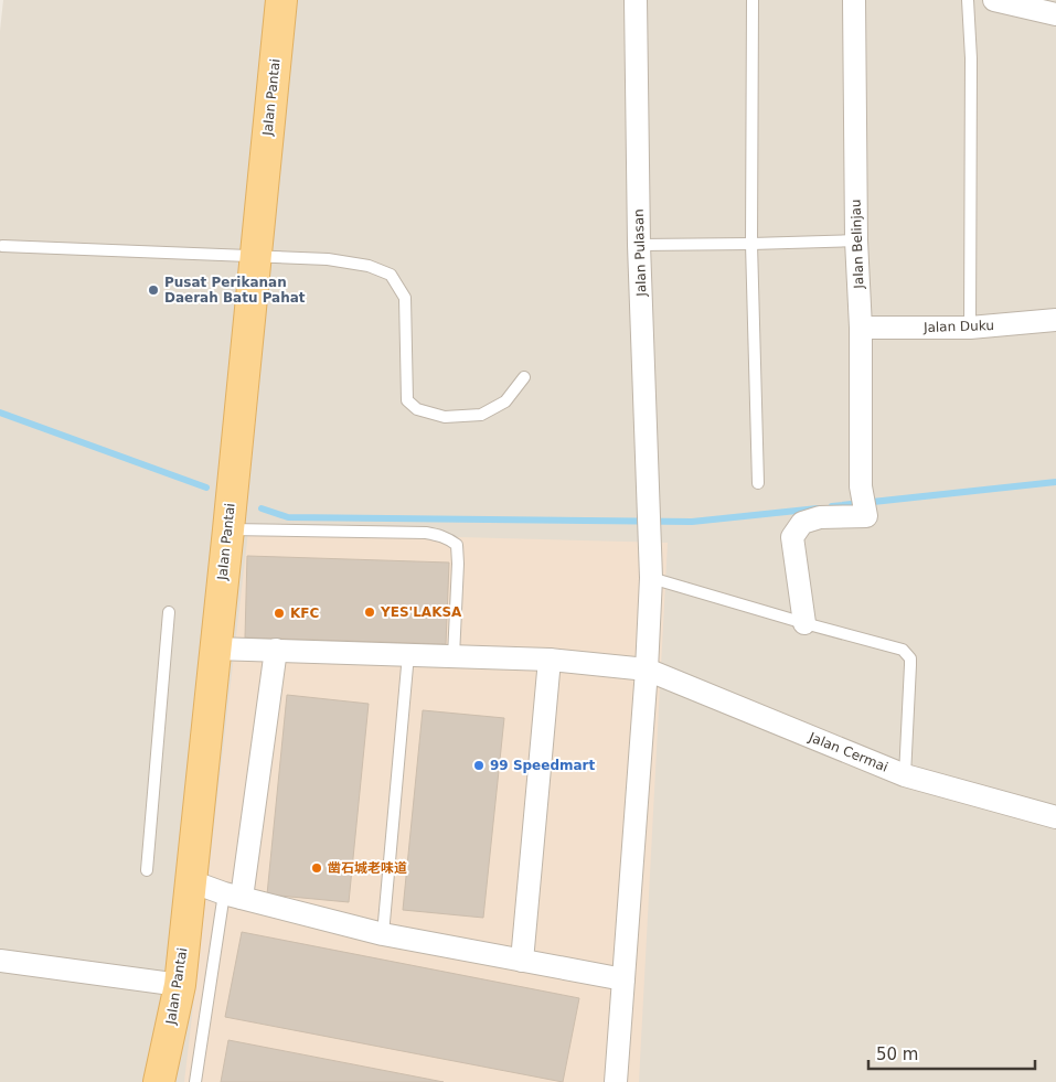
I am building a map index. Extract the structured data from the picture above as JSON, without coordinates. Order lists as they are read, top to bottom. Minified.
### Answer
{"streets":{"main road":["Jalan Pantai"],"street":["Jalan Belinjau","Jalan Pulasan","Jalan Duku","Jalan Cermai"]},"crossings":[["Jalan Pantai","Jalan Cermai"],["Jalan Belinjau","Jalan Duku"],["Jalan Pulasan","Jalan Cermai"]],"places":["Pusat Perikanan Daerah Batu Pahat","YES'LAKSA","KFC","99 Speedmart","凿石城老味道"],"scale_bar":"50 m"}
